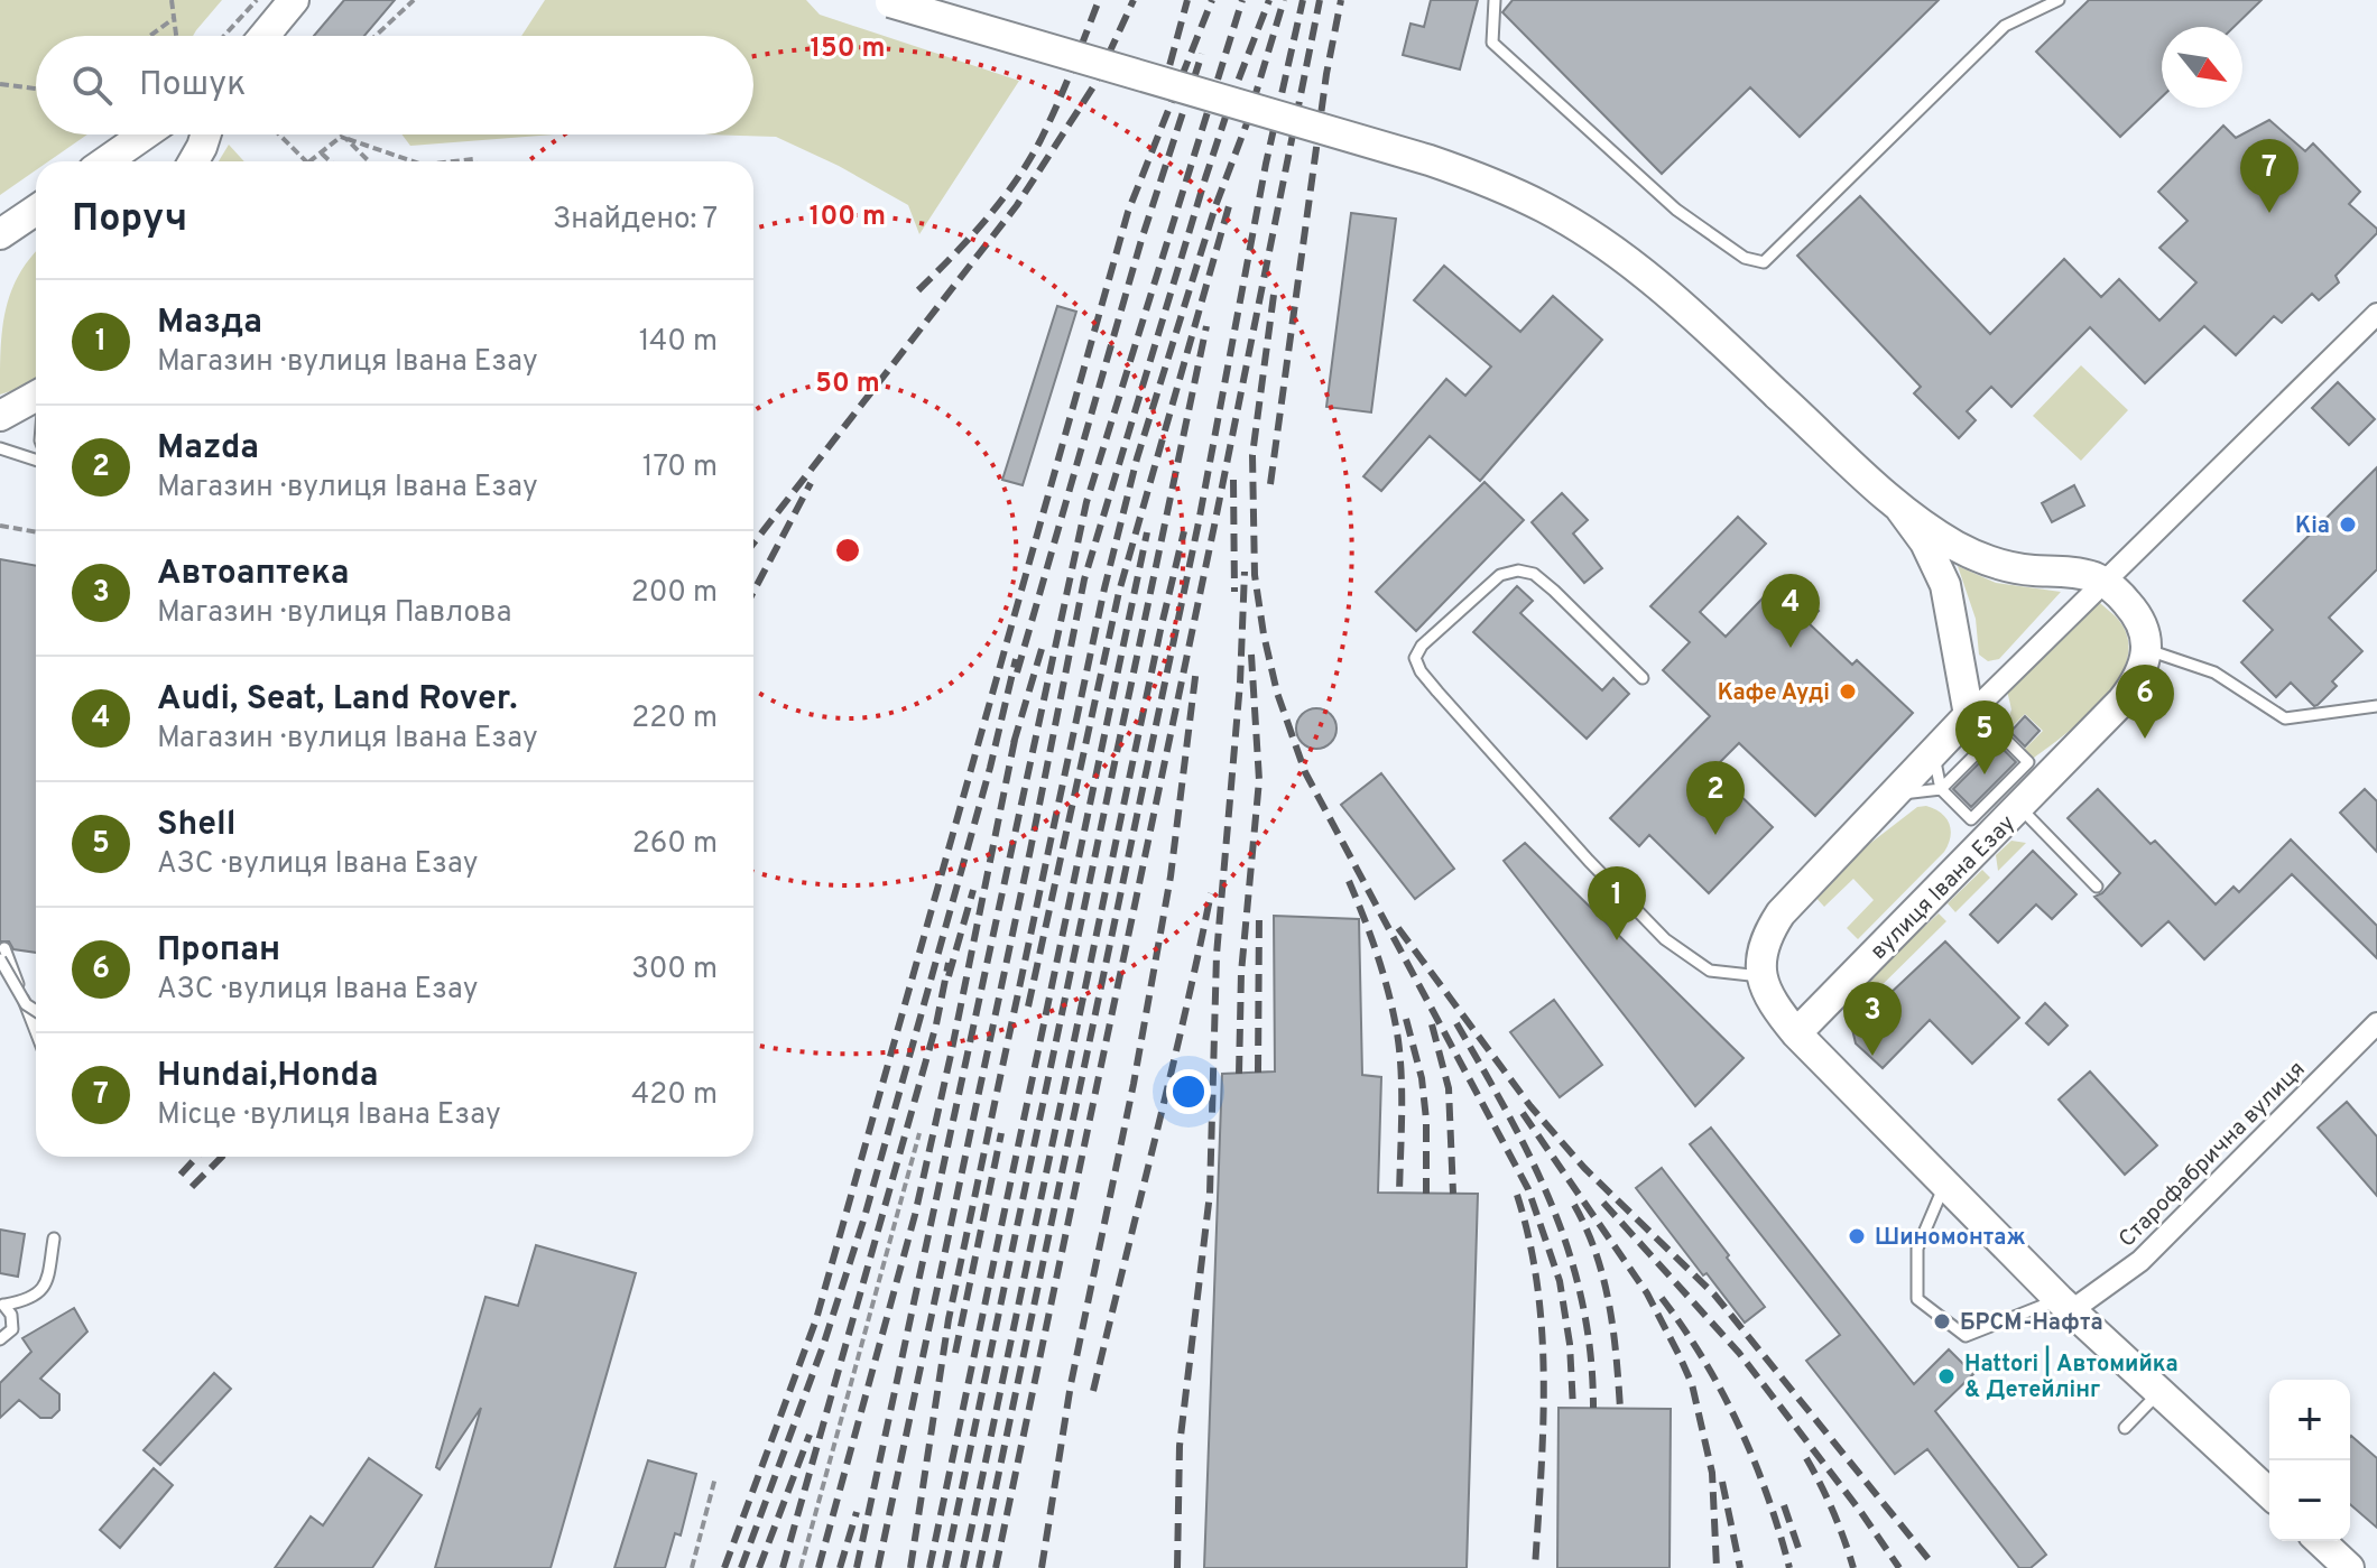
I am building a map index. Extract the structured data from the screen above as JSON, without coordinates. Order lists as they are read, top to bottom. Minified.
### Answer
{"streets":{"main road":["вулиця Івана Езау"],"street":["Старофабрична вулиця"]},"places":["Kia","Кафе Ауді","Шиномонтаж","БРСМ-Нафта","Hattori | Автомийка & Детейлінг"],"north":"bottom right","page":{"search":"Пошук","pins":["7","4","6","5","2","1","3"],"heading":["Поруч","Знайдено: 7"],"list":[{"mark":"1","name":"Мазда","note":"Магазин · вулиця Івана Езау","value":"140 m"},{"mark":"2","name":"Mazda","note":"Магазин · вулиця Івана Езау","value":"170 m"},{"mark":"3","name":"Автоаптека","note":"Магазин · вулиця Павлова","value":"200 m"},{"mark":"4","name":"Audi, Seat, Land Rover.","note":"Магазин · вулиця Івана Езау","value":"220 m"},{"mark":"5","name":"Shell","note":"АЗС · вулиця Івана Езау","value":"260 m"},{"mark":"6","name":"Пропан","note":"АЗС · вулиця Івана Езау","value":"300 m"},{"mark":"7","name":"Hundai,Honda","note":"Місце · вулиця Івана Езау","value":"420 m"}],"map_buttons":["+","−"]},"rings":["150 m","100 m","50 m"]}
